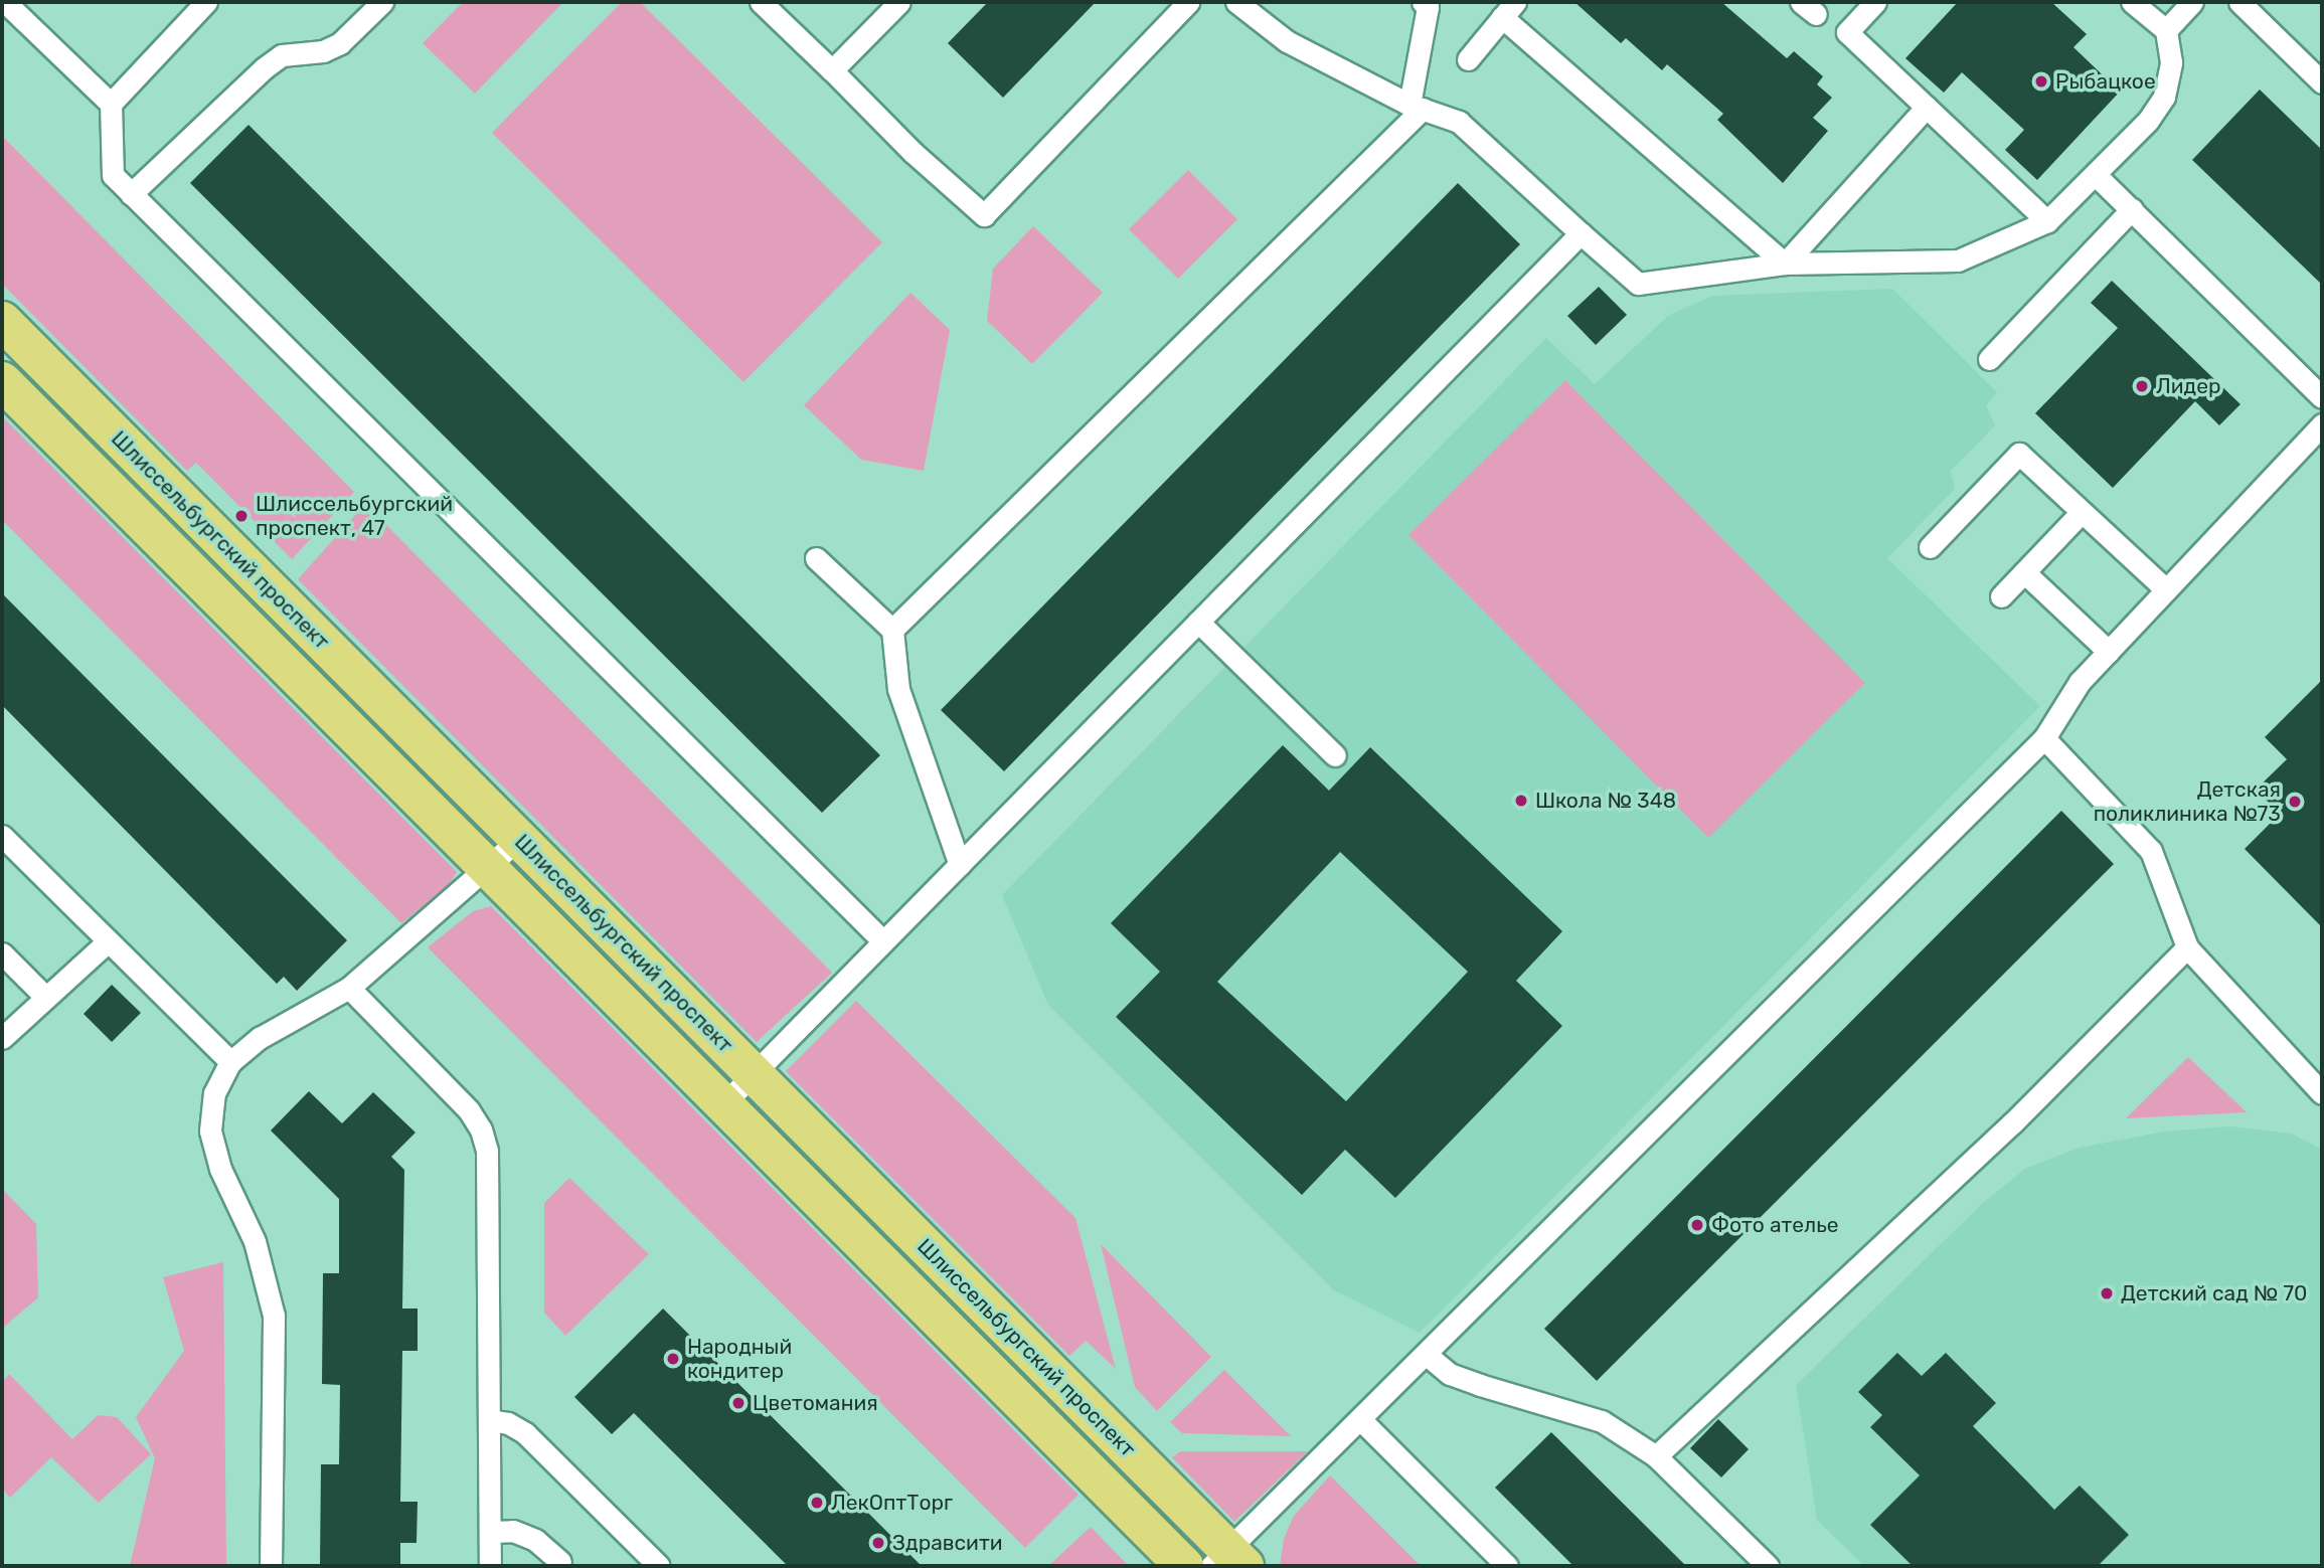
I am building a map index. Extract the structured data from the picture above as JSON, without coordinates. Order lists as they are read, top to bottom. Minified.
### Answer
{"streets":{"main road":["Шлиссельбургский проспект"]},"places":["Рыбацкое","Лидер","Шлиссельбургский проспект, 47","Школа № 348","Детская поликлиника №73","Фото ателье","Детский сад № 70","Народный кондитер","Цветомания","ЛекОптТорг","Здравсити"]}
